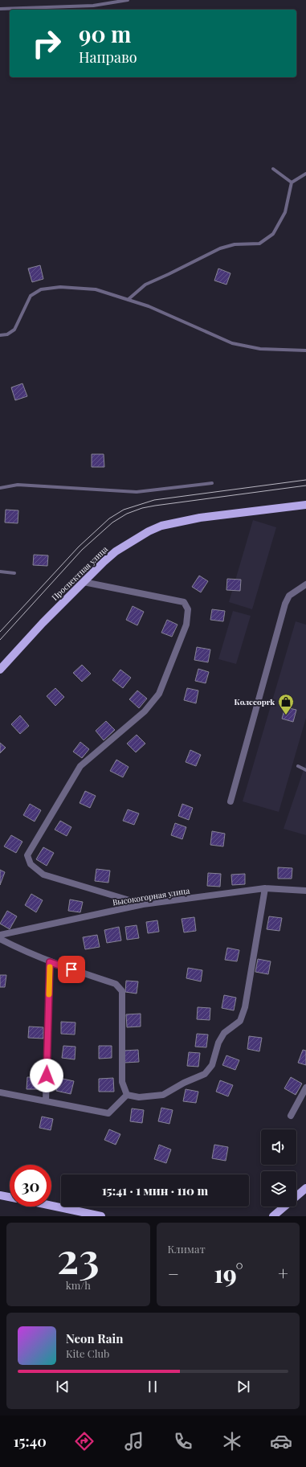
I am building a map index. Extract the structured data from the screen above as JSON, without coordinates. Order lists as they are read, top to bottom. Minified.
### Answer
{"streets":{"main road":["Проспектная улица"],"street":["Высокогорная улица"]},"places":{"shop":["Колесоprk"]},"page":{"turn":["90 m","Направо"],"limit":"30","trip":"15:41 · 1 мин · 110 m","tile":[["23","km/h"],"Климат"],"heat":["−","19°","+"],"song":["Neon Rain","Kite Club"],"tabs":"15:40"}}
